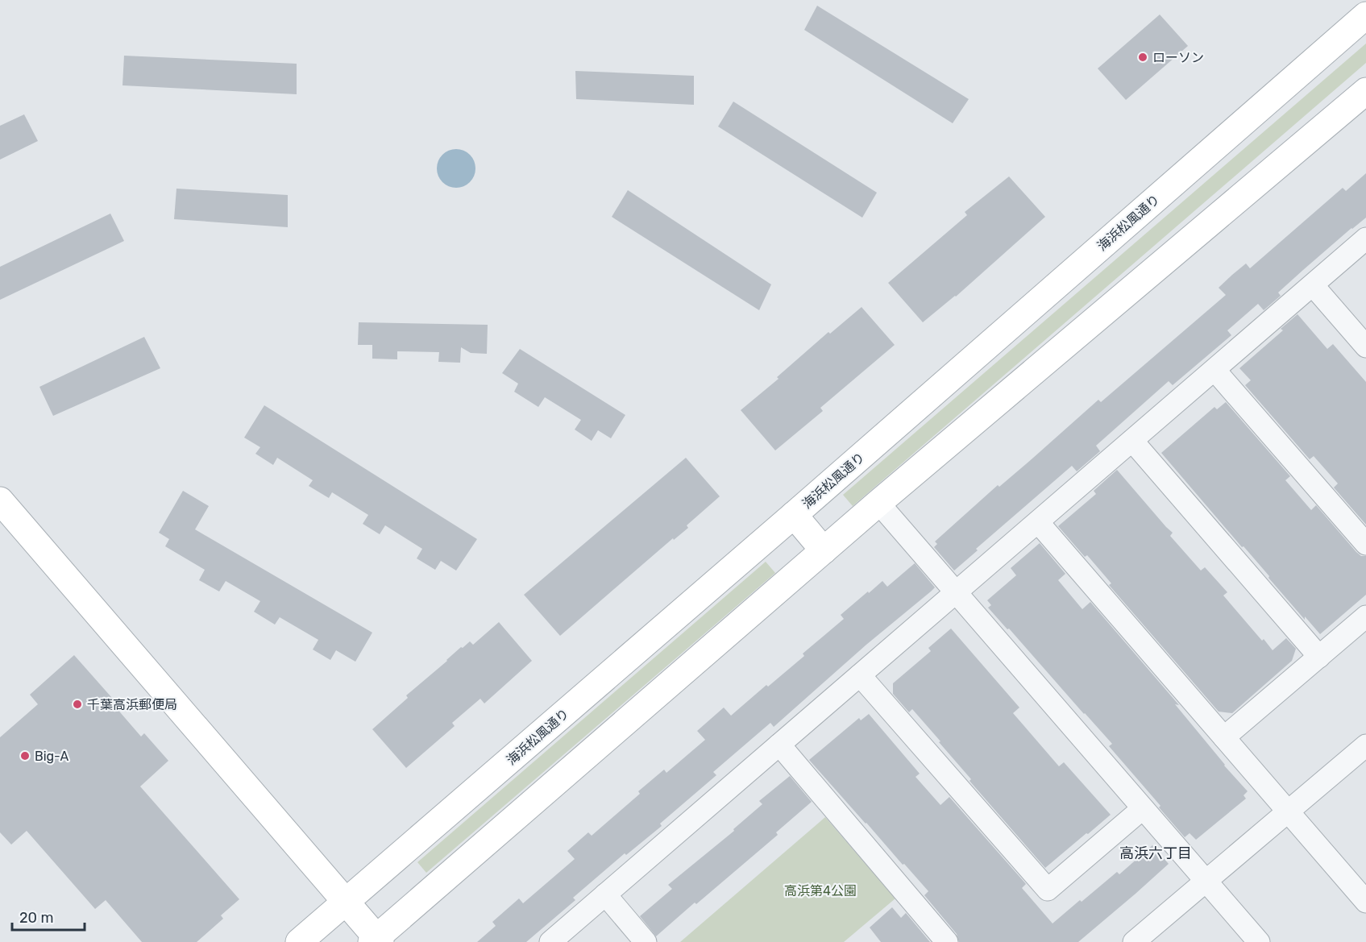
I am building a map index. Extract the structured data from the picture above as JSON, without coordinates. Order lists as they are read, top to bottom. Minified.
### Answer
{"streets":{"street":["海浜松風通り"]},"districts":["高浜六丁目"],"parks":["高浜第4公園"],"places":["ローソン","千葉高浜郵便局","Big-A"],"scale_bar":"20 m"}
